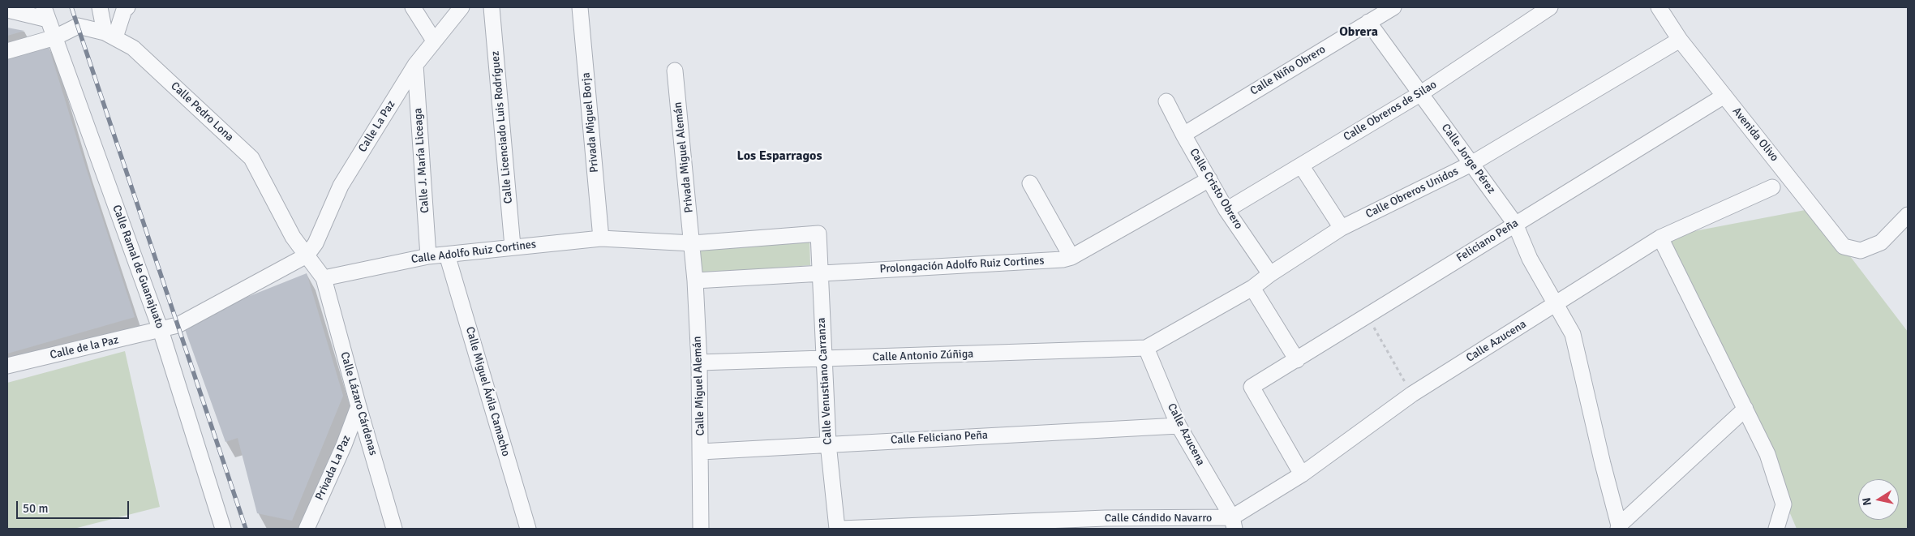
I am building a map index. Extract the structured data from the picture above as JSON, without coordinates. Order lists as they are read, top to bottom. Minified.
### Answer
{"streets":{"street":["Calle Niño Obrero","Calle Obreros de Silao","Calle Pedro Lona","Privada Miguel Borja","Calle La Paz","Calle Licenciado Luis Rodríguez","Avenida Olivo","Privada Miguel Alemán","Calle Jorge Pérez","Calle J. María Liceaga","Calle Cristo Obrero","Calle Obreros Unidos","Feliciano Peña","Calle Adolfo Ruiz Cortines","Prolongación Adolfo Ruiz Cortines","Calle Ramal de Guanajuato","Calle Azucena","Calle de la Paz","Calle Antonio Zúñiga","Calle Venustiano Carranza","Calle Miguel Alemán","Calle Miguel Ávila Camacho","Calle Lázaro Cárdenas","Calle Feliciano Peña","Privada La Paz","Calle Cándido Navarro"]},"crossings":[["Calle Niño Obrero","Calle Jorge Pérez"],["Calle Niño Obrero","Calle Cristo Obrero"],["Calle Obreros de Silao","Calle Jorge Pérez"],["Calle Obreros de Silao","Calle Cristo Obrero"],["Calle Pedro Lona","Calle La Paz"],["Calle Pedro Lona","Calle Ramal de Guanajuato"],["Privada Miguel Borja","Calle Adolfo Ruiz Cortines"],["Calle La Paz","Calle J. María Liceaga"],["Calle Licenciado Luis Rodríguez","Calle Adolfo Ruiz Cortines"],["Avenida Olivo","Calle Obreros Unidos"],["Avenida Olivo","Feliciano Peña"],["Privada Miguel Alemán","Calle Adolfo Ruiz Cortines"],["Privada Miguel Alemán","Calle Miguel Alemán"],["Calle Jorge Pérez","Calle Obreros Unidos"],["Calle Jorge Pérez","Feliciano Peña"],["Calle Jorge Pérez","Calle Azucena"],["Calle J. María Liceaga","Calle Adolfo Ruiz Cortines"],["Calle Cristo Obrero","Calle Obreros Unidos"],["Calle Cristo Obrero","Prolongación Adolfo Ruiz Cortines"],["Calle Obreros Unidos","Calle Azucena"],["Calle Obreros Unidos","Calle Antonio Zúñiga"],["Feliciano Peña","Calle Azucena"],["Calle Adolfo Ruiz Cortines","Calle Venustiano Carranza"],["Calle Adolfo Ruiz Cortines","Calle Miguel Alemán"],["Calle Adolfo Ruiz Cortines","Calle Miguel Ávila Camacho"],["Calle Adolfo Ruiz Cortines","Calle Lázaro Cárdenas"],["Prolongación Adolfo Ruiz Cortines","Calle Venustiano Carranza"],["Prolongación Adolfo Ruiz Cortines","Calle Miguel Alemán"],["Calle Ramal de Guanajuato","Calle de la Paz"],["Calle Azucena","Calle Antonio Zúñiga"],["Calle Azucena","Calle Feliciano Peña"],["Calle Azucena","Calle Cándido Navarro"],["Calle Antonio Zúñiga","Calle Venustiano Carranza"],["Calle Antonio Zúñiga","Calle Miguel Alemán"],["Calle Venustiano Carranza","Calle Feliciano Peña"],["Calle Miguel Alemán","Calle Feliciano Peña"],["Calle Lázaro Cárdenas","Privada La Paz"]],"districts":["Obrera","Los Esparragos"],"scale_bar":"50 m","north":"left"}
